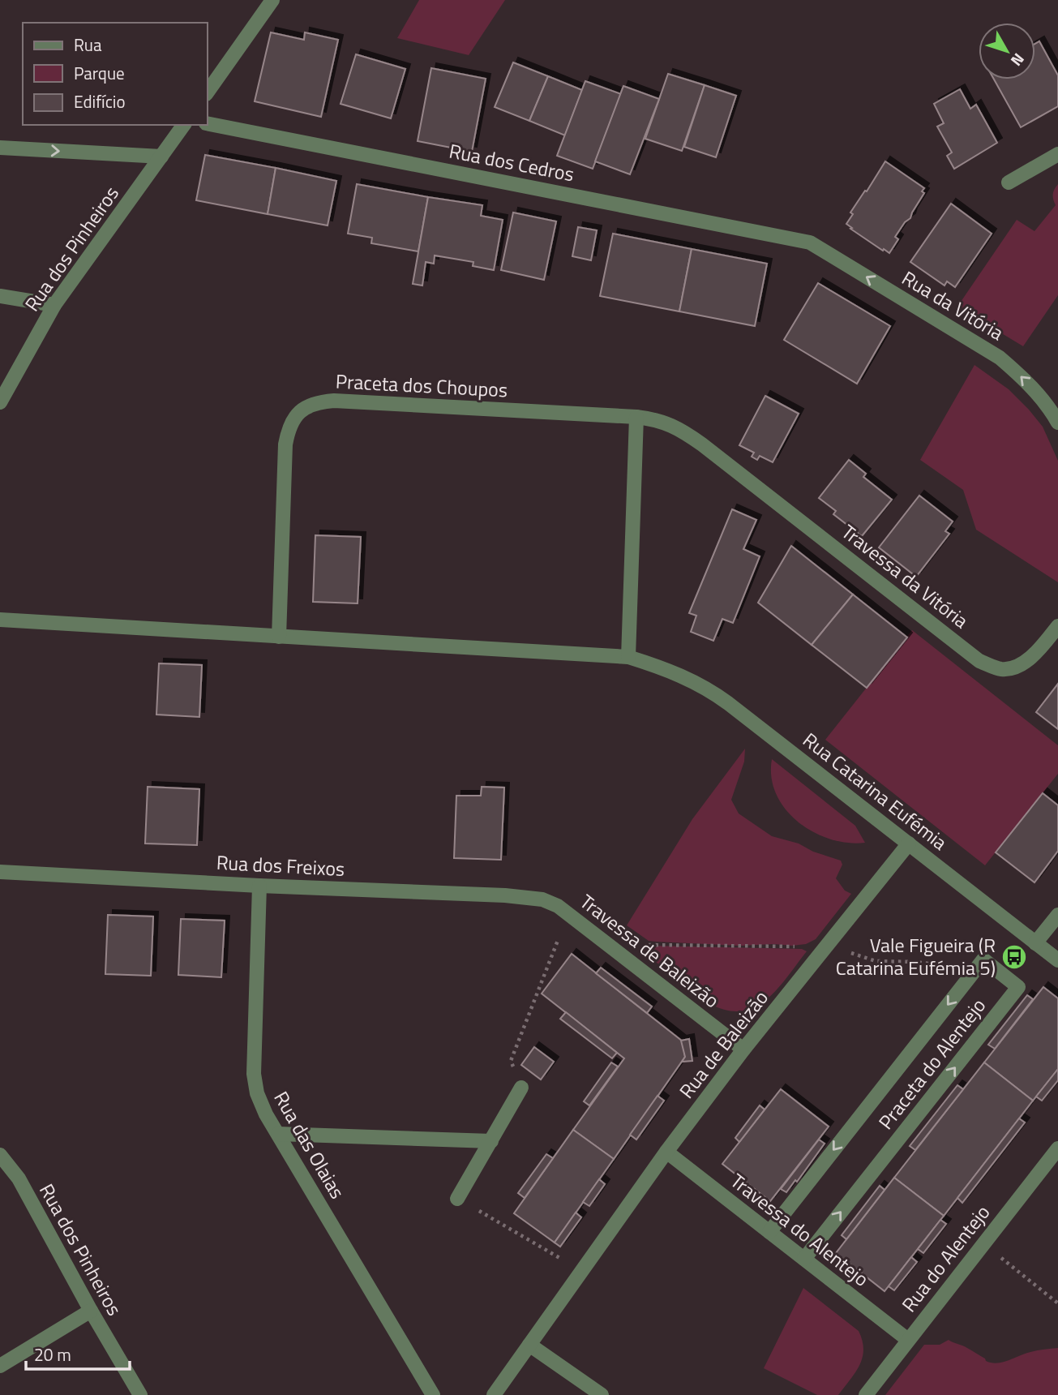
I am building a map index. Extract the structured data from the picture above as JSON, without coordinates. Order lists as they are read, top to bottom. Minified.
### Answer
{"streets":{"street":["Rua dos Cedros","Rua dos Pinheiros","Rua da Vitória","Praceta dos Choupos","Travessa da Vitória","Rua Catarina Eufémia","Rua dos Freixos","Travessa de Baleizão","Rua de Baleizão","Praceta do Alentejo","Rua das Olaias","Travessa do Alentejo","Rua do Alentejo"]},"crossings":[["Rua dos Cedros","Rua da Vitória"],["Praceta dos Choupos","Travessa da Vitória"],["Rua Catarina Eufémia","Rua de Baleizão"],["Rua dos Freixos","Travessa de Baleizão"],["Rua dos Freixos","Rua das Olaias"],["Travessa de Baleizão","Rua de Baleizão"],["Rua de Baleizão","Travessa do Alentejo"],["Praceta do Alentejo","Travessa do Alentejo"],["Travessa do Alentejo","Rua do Alentejo"]],"one_way":["Rua da Vitória"],"places":{"bus stop":["Vale Figueira (R Catarina Eufémia 5)"]},"legend":["Rua","Parque","Edifício"],"scale_bar":"20 m","north":"bottom right"}
